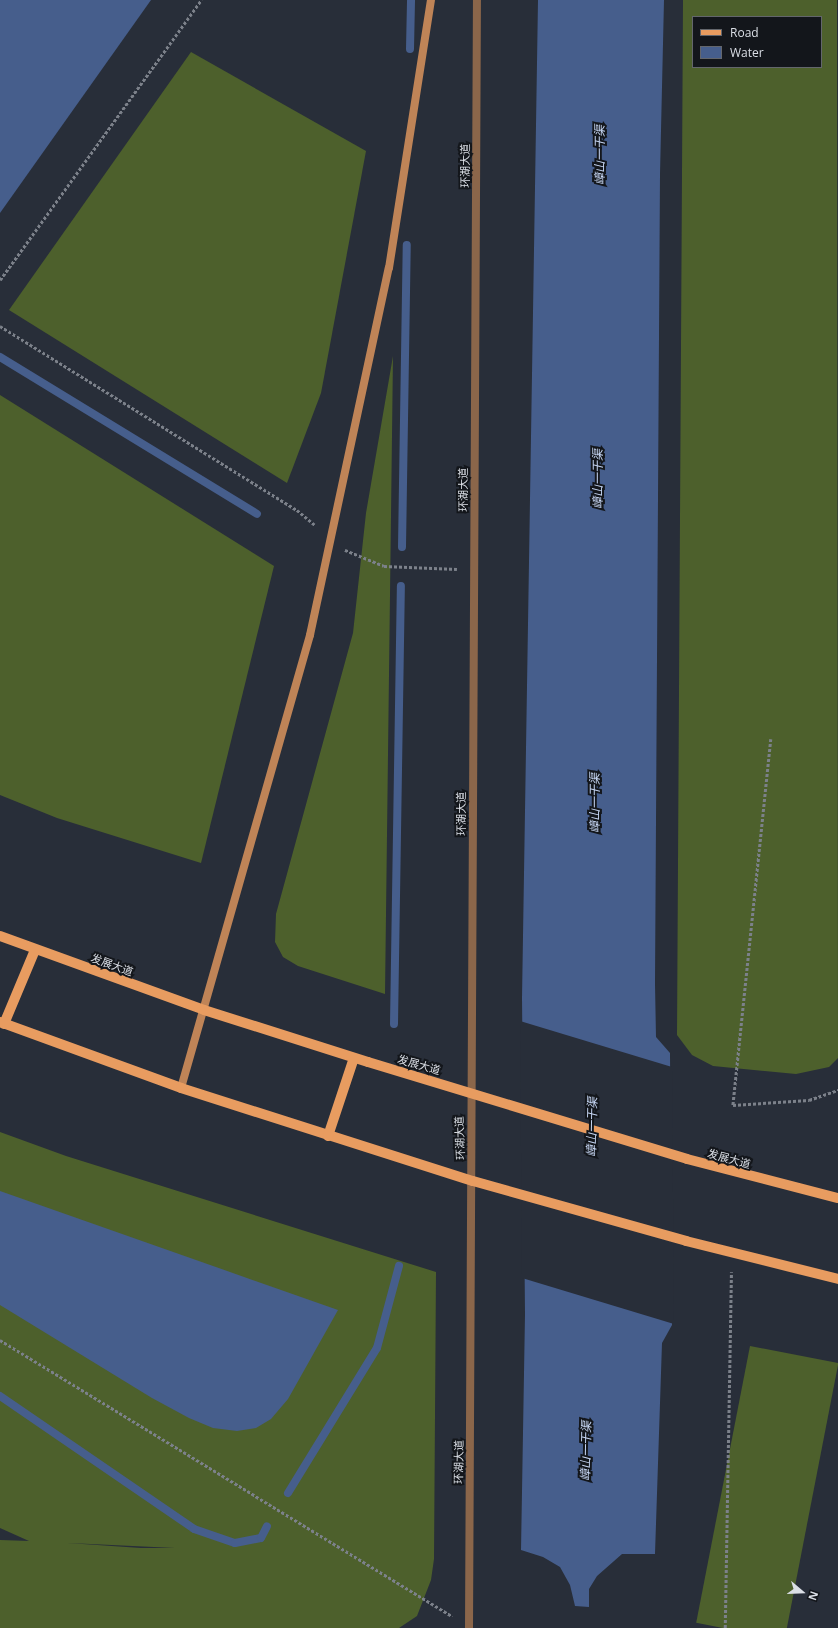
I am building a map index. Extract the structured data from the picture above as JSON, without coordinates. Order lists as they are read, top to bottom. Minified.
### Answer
{"streets":{"main road":["发展大道"],"street":["环湖大道"]},"crossings":[["环湖大道","发展大道"]],"water":["嶂山一干渠"],"legend":["Road","Water"],"north":"right"}
